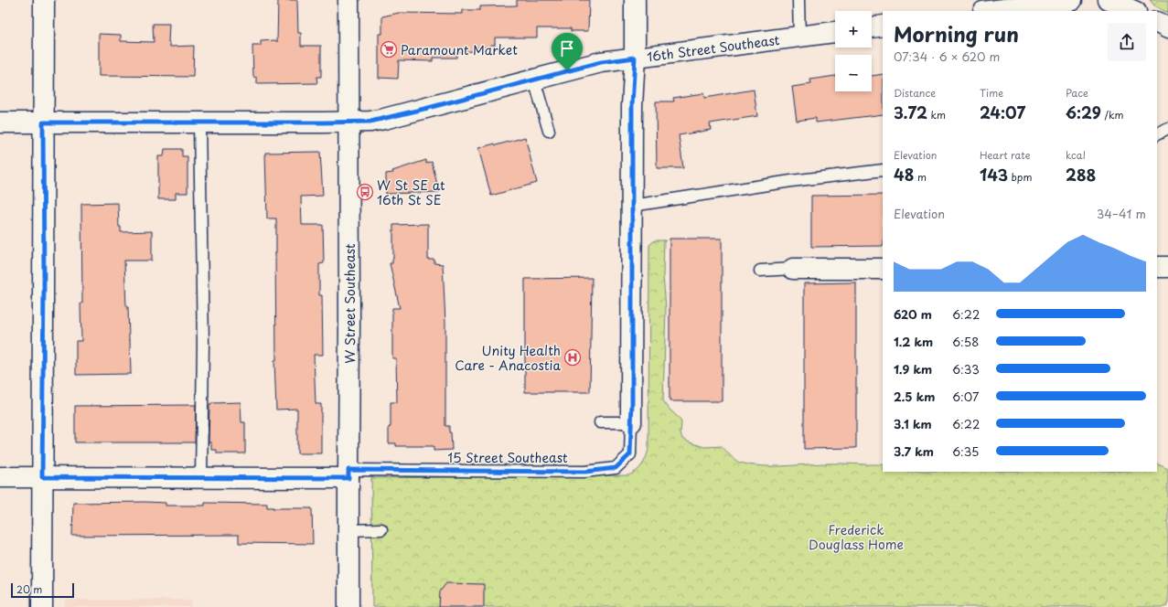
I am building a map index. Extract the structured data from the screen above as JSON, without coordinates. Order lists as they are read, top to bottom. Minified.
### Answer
{"streets":{"street":["16th Street Southeast","W Street Southeast"],"lane":["15 Street Southeast"]},"crossings":[["16th Street Southeast","W Street Southeast"],["W Street Southeast","15 Street Southeast"]],"parks":["Frederick Douglass Home"],"places":{"supermarket":["Paramount Market"],"bus stop":["W St SE at 16th St SE"],"hospital":["Unity Health Care - Anacostia"]},"scale_bar":"20 m","page":{"map_buttons":["+","−"],"heading":["Morning run","07:34 · 6 × 620 m"],"stats":[["Distance","3.72 km"],["Time","24:07"],["Pace","6:29 /km"],["Elevation","48 m"],["Heart rate","143 bpm"],["kcal","288"]],"chart":["Elevation","34–41 m"],"list":[{"name":"620 m","note":"6:22"},{"name":"1.2 km","note":"6:58"},{"name":"1.9 km","note":"6:33"},{"name":"2.5 km","note":"6:07"},{"name":"3.1 km","note":"6:22"},{"name":"3.7 km","note":"6:35"}],"scale":"20 m"}}
